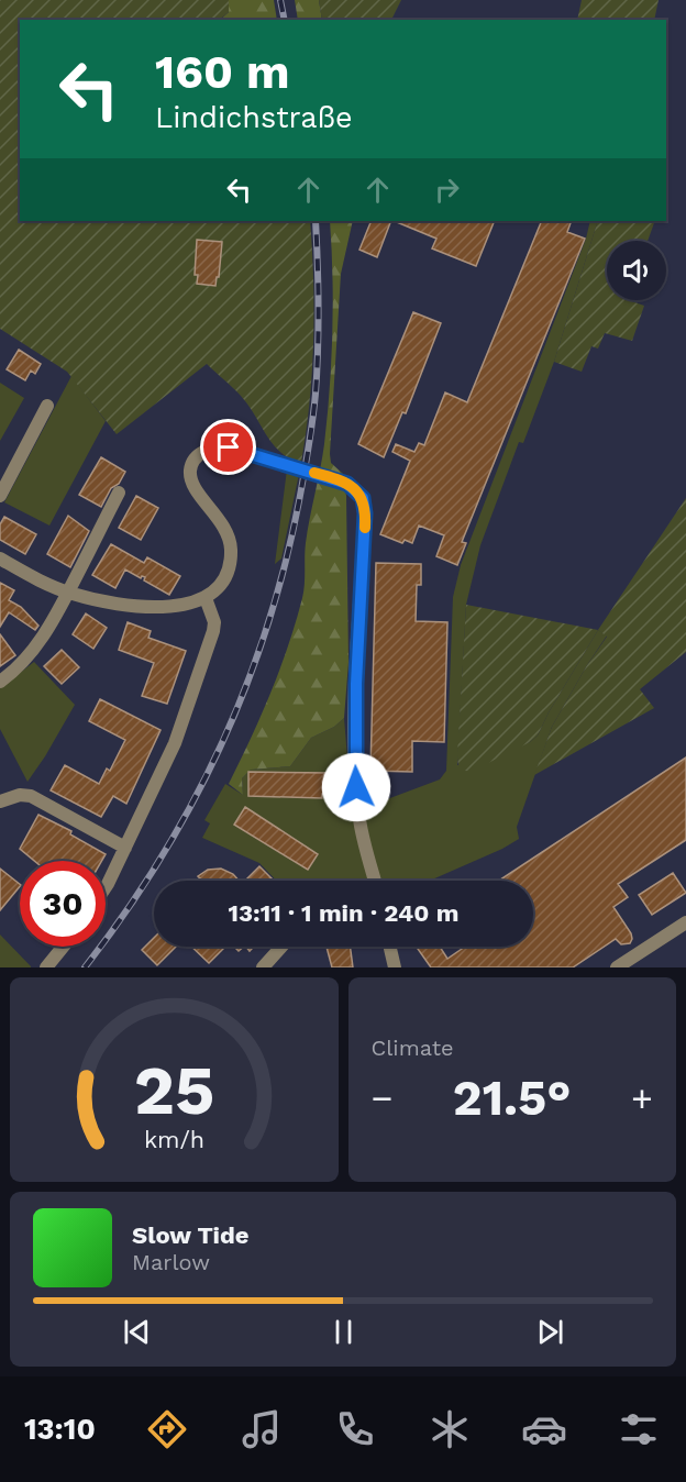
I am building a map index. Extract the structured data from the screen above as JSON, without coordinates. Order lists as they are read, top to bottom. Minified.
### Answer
{"page":{"turn":["160 m","Lindichstraße"],"limit":"30","trip":"13:11 · 1 min · 240 m","tile":"Climate","heat":["−","21.5°","+"],"song":["Slow Tide","Marlow"],"tabs":"13:10","gauge":["25","km/h"]}}
